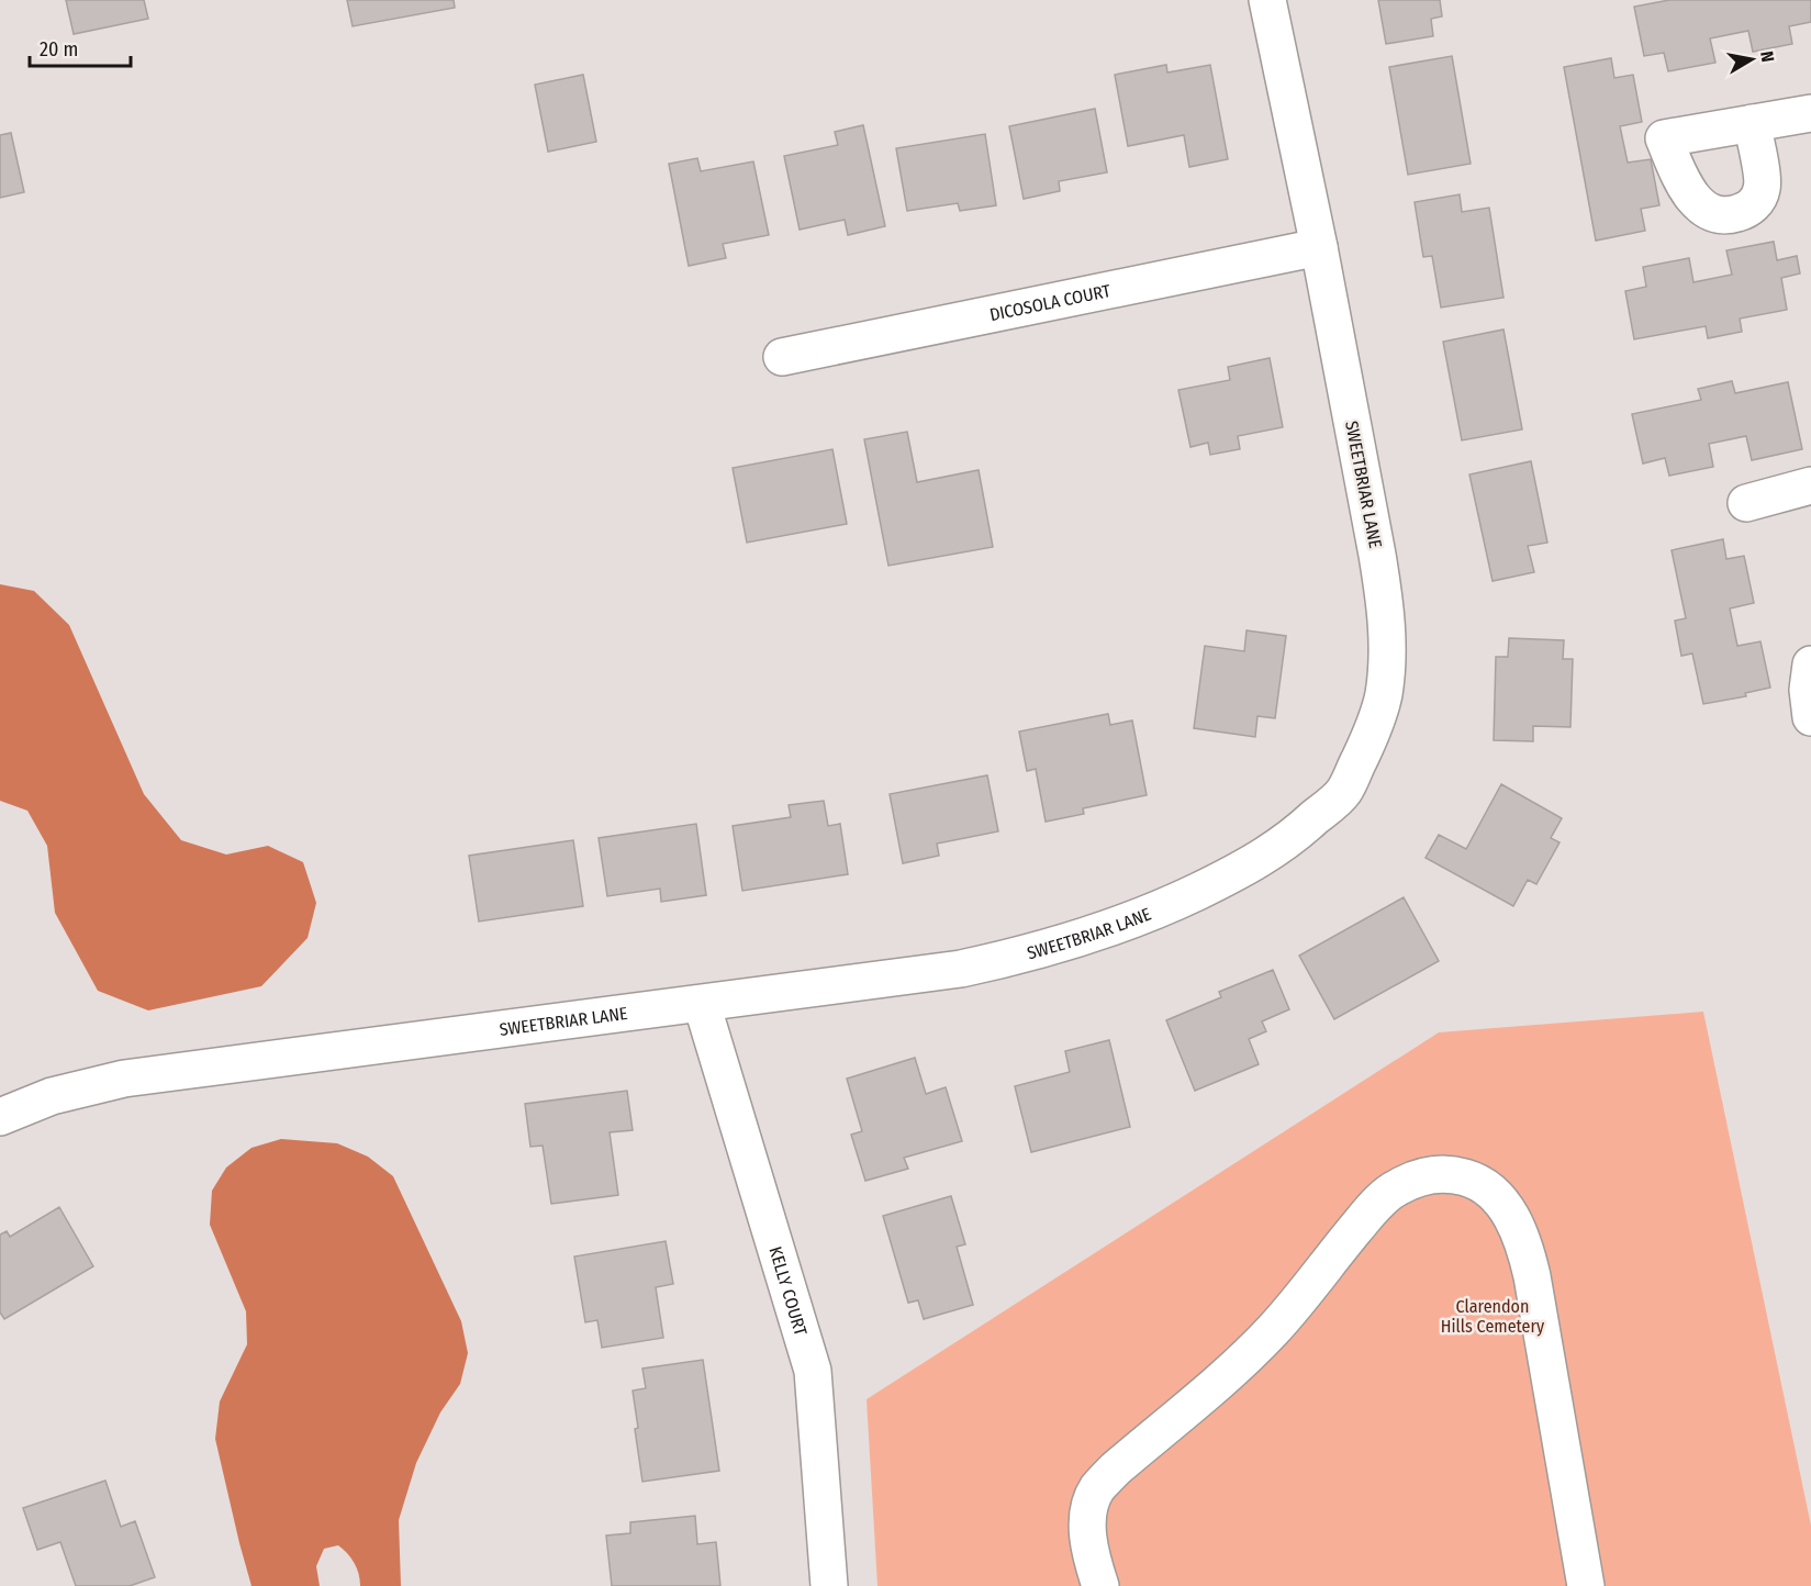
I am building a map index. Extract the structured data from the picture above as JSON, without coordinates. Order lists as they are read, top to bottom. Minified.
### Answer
{"streets":{"street":["DICOSOLA COURT","SWEETBRIAR LANE","KELLY COURT"]},"crossings":[["DICOSOLA COURT","SWEETBRIAR LANE"],["SWEETBRIAR LANE","KELLY COURT"]],"parks":["Clarendon Hills Cemetery"],"scale_bar":"20 m","north":"right"}
